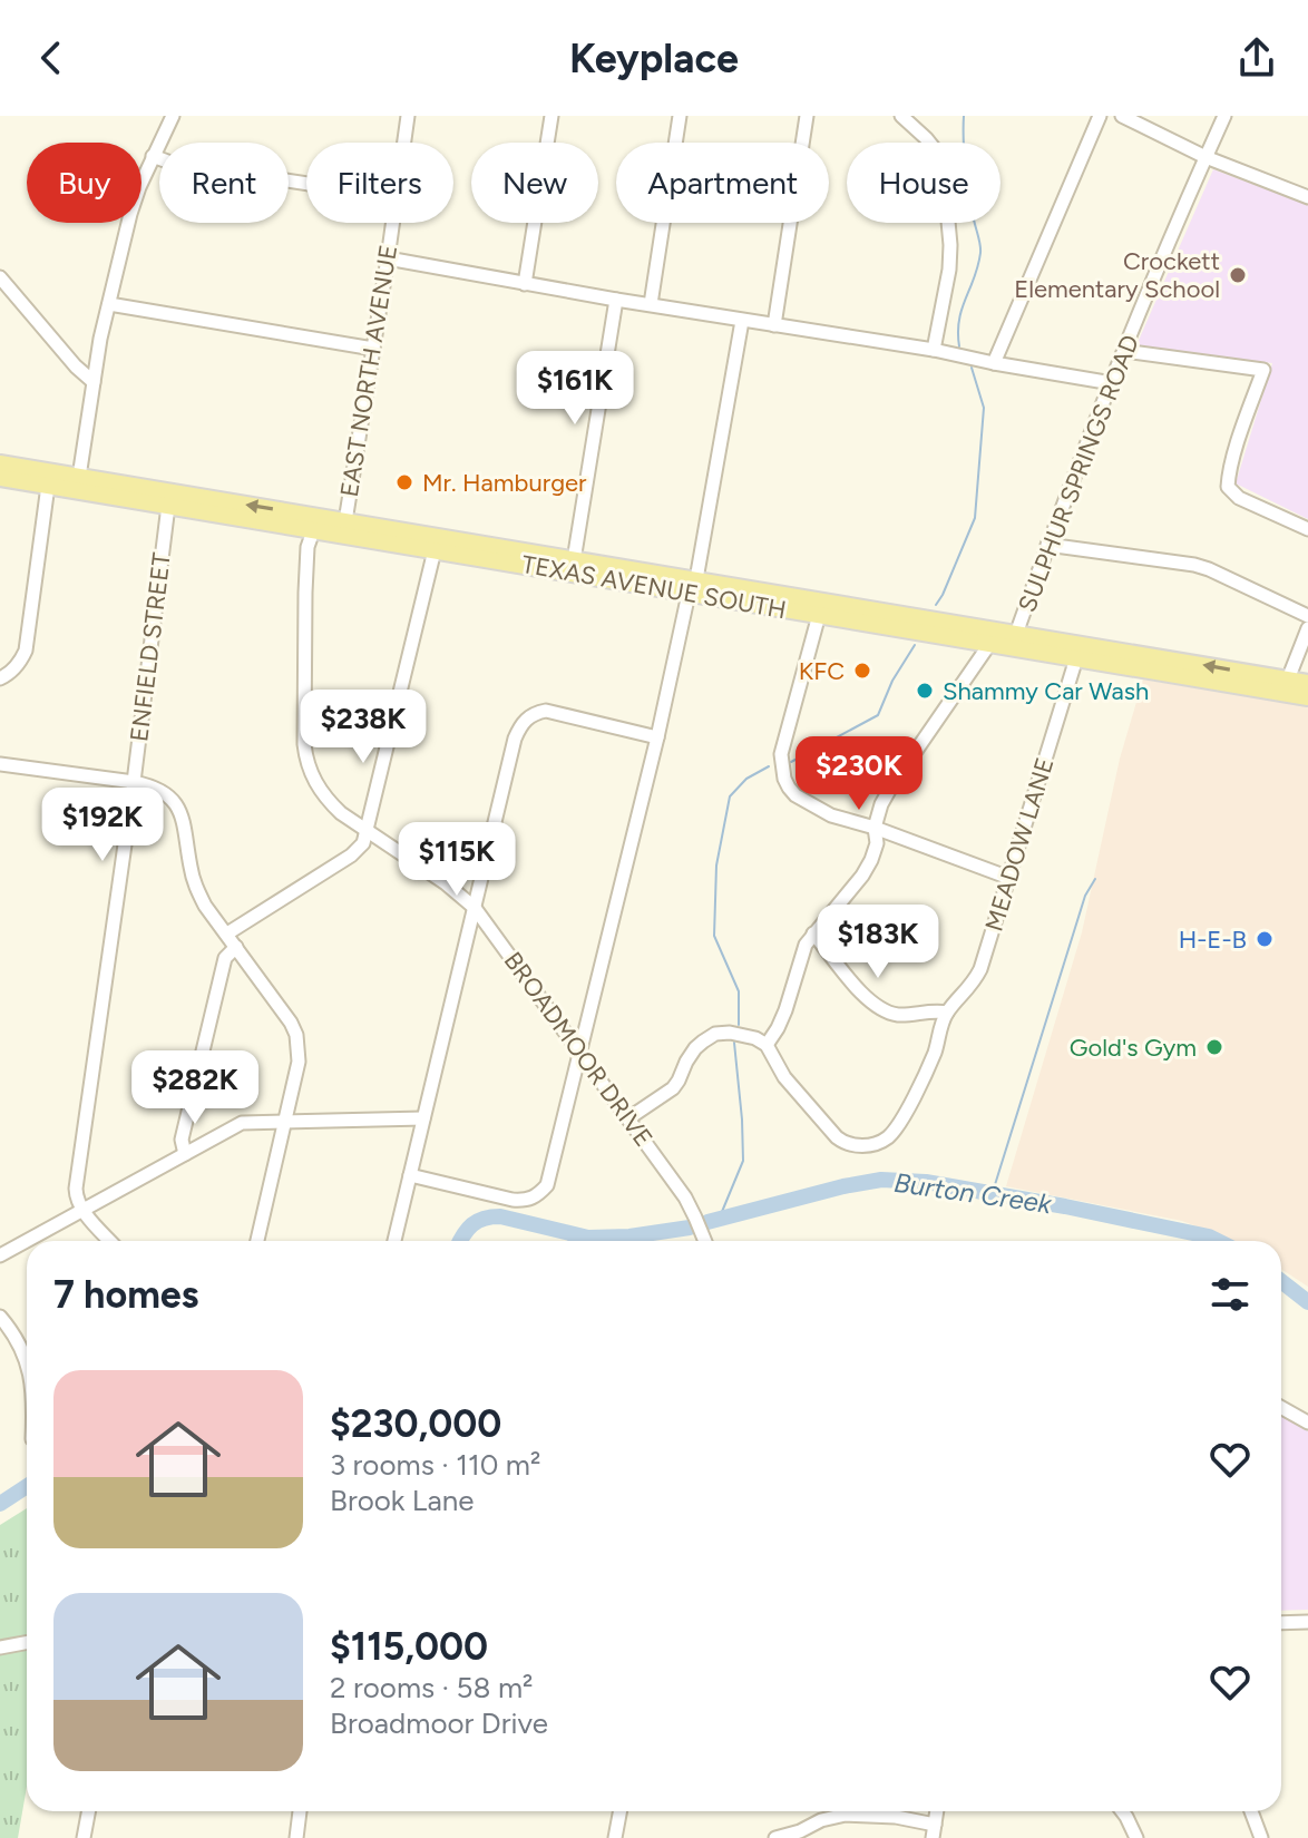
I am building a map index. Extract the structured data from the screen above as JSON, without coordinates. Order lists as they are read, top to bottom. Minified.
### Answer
{"streets":{"main road":["TEXAS AVENUE SOUTH"],"street":["EAST NORTH AVENUE","SULPHUR SPRINGS ROAD","ENFIELD STREET","MEADOW LANE","BROADMOOR DRIVE"]},"crossings":[["EAST NORTH AVENUE","TEXAS AVENUE SOUTH"],["SULPHUR SPRINGS ROAD","TEXAS AVENUE SOUTH"],["TEXAS AVENUE SOUTH","ENFIELD STREET"],["TEXAS AVENUE SOUTH","MEADOW LANE"],["TEXAS AVENUE SOUTH","BROADMOOR DRIVE"]],"water":["Burton Creek"],"places":["Crockett Elementary School","Mr. Hamburger","KFC","Shammy Car Wash","H-E-B","Gold's Gym"],"page":{"header":"Keyplace","chip":["Buy","Rent","Filters","New","Apartment","House"],"price":["$161K","$238K","$230K","$192K","$115K","$183K","$282K"],"heading":"7 homes","list":[{"name":"$230,000","note":"3 rooms · 110 m² · Brook Lane"},{"name":"$115,000","note":"2 rooms · 58 m² · Broadmoor Drive"}]}}
